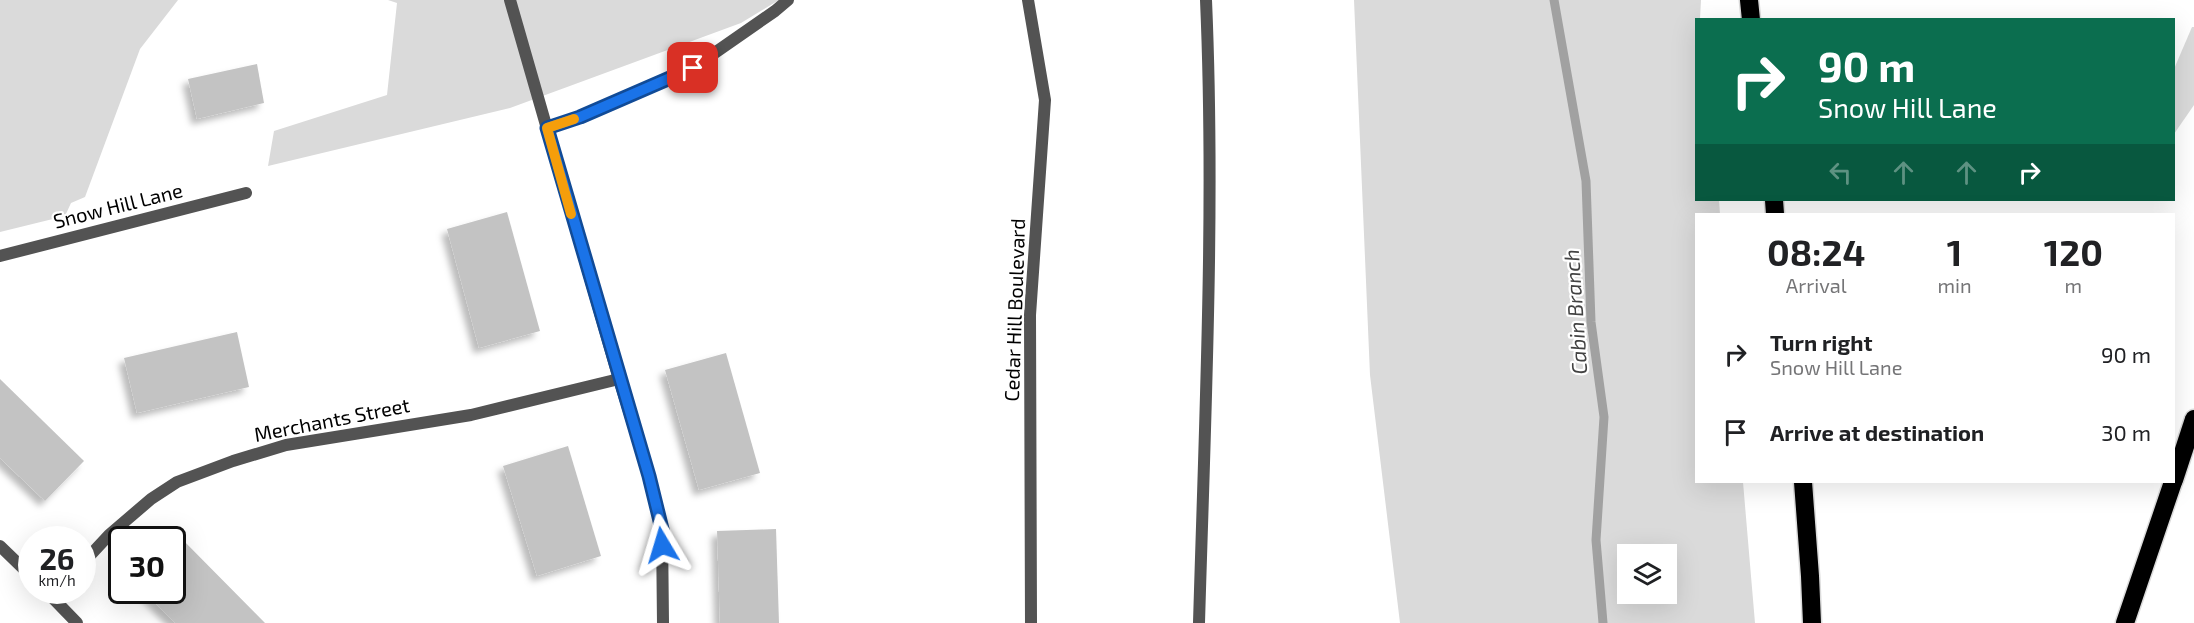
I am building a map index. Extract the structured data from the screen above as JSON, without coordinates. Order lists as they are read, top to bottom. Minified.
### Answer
{"streets":{"street":["Snow Hill Lane","Cedar Hill Boulevard","Merchants Street"]},"water":["Cabin Branch"],"page":{"turn":["90 m","Snow Hill Lane"],"eta":["08:24","Arrival","1","min","120","m"],"list":[{"name":"Turn right","note":"Snow Hill Lane","value":"90 m"},{"name":"Arrive at destination","value":"30 m"}],"speed":"26 km/h","limit":"30"}}
